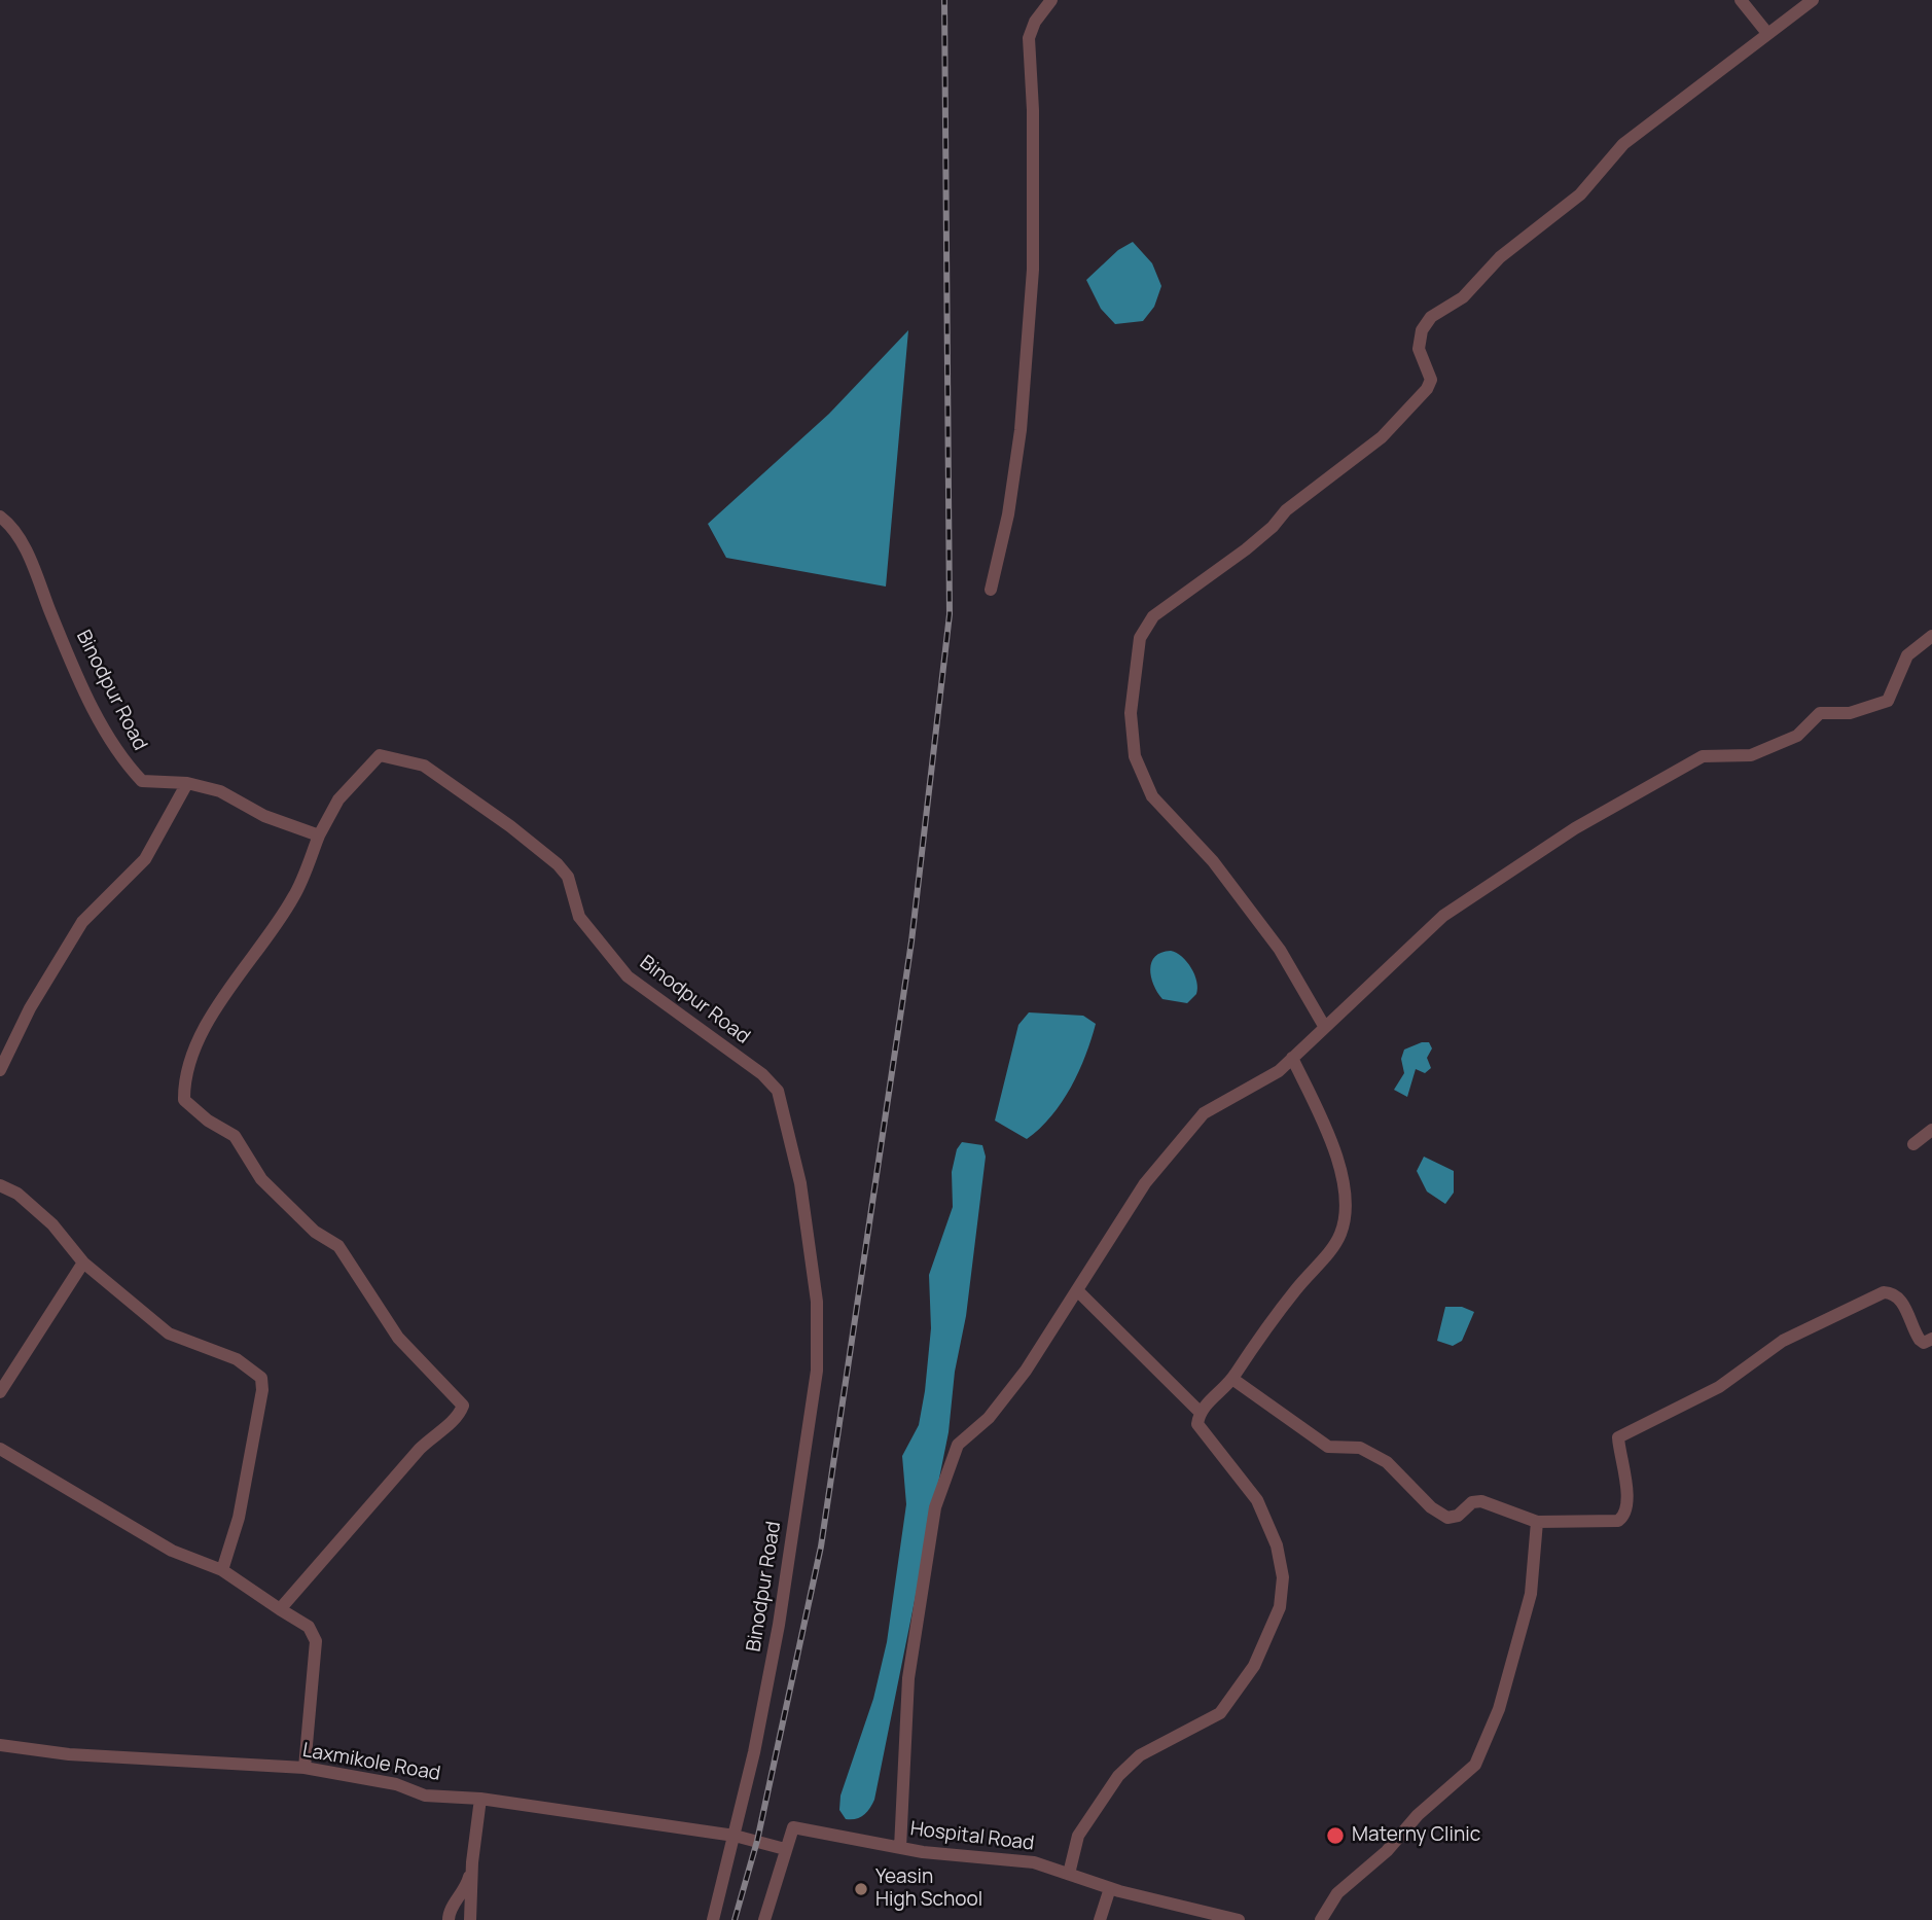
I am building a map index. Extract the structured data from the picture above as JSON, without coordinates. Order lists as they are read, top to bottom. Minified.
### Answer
{"streets":{"street":["Binodpur Road","Laxmikole Road","Hospital Road"]},"crossings":[["Binodpur Road","Laxmikole Road"],["Laxmikole Road","Hospital Road"]],"places":["Materny Clinic","Yeasin High School"]}
